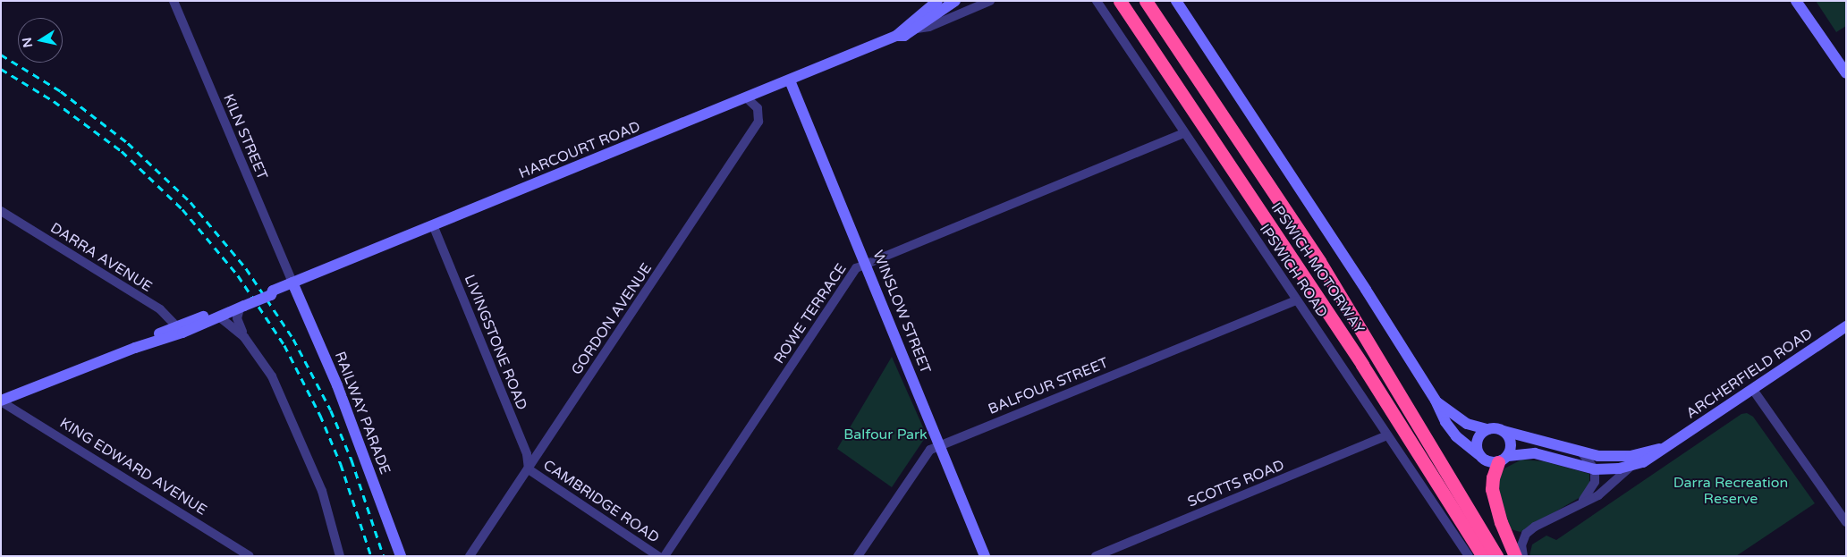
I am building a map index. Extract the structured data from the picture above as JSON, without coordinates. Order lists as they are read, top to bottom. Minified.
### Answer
{"streets":{"highway":["IPSWICH MOTORWAY"],"main road":["HARCOURT ROAD","WINSLOW STREET","ARCHERFIELD ROAD","RAILWAY PARADE"],"street":["KILN STREET","DARRA AVENUE","IPSWICH ROAD","ROWE TERRACE","GORDON AVENUE","LIVINGSTONE ROAD","BALFOUR STREET","KING EDWARD AVENUE","SCOTTS ROAD","CAMBRIDGE ROAD"]},"crossings":[["KILN STREET","HARCOURT ROAD"],["KILN STREET","RAILWAY PARADE"],["HARCOURT ROAD","WINSLOW STREET"],["HARCOURT ROAD","GORDON AVENUE"],["HARCOURT ROAD","LIVINGSTONE ROAD"],["HARCOURT ROAD","RAILWAY PARADE"],["IPSWICH ROAD","ROWE TERRACE"],["IPSWICH ROAD","BALFOUR STREET"],["IPSWICH ROAD","SCOTTS ROAD"],["WINSLOW STREET","ROWE TERRACE"],["WINSLOW STREET","BALFOUR STREET"],["GORDON AVENUE","LIVINGSTONE ROAD"],["GORDON AVENUE","CAMBRIDGE ROAD"],["LIVINGSTONE ROAD","CAMBRIDGE ROAD"]],"parks":["Balfour Park","Darra Recreation Reserve"],"north":"left"}
